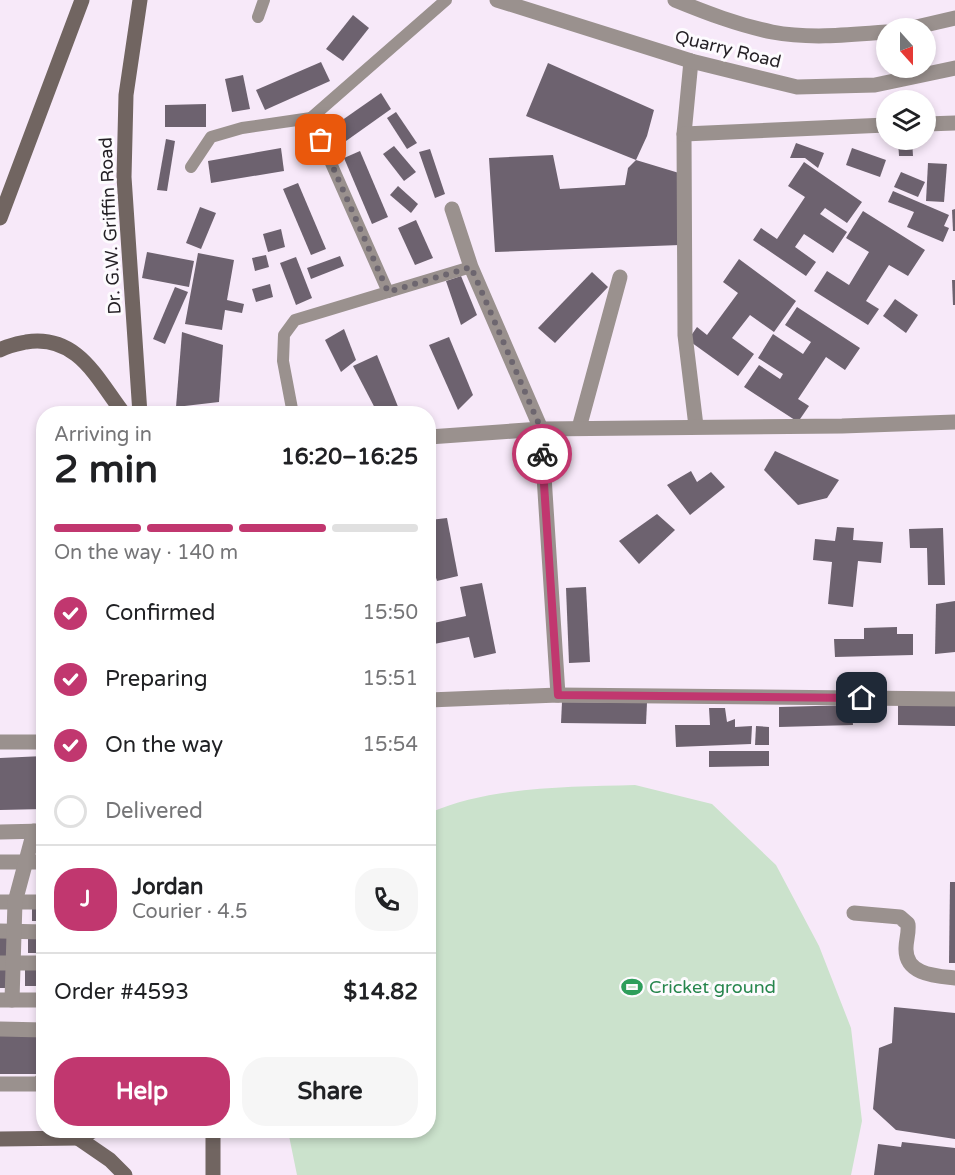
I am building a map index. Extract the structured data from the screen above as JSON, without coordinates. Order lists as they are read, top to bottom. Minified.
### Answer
{"streets":{"main road":["Dr. G.W. Griffin Road"],"street":["Quarry Road"]},"places":{"sports":["Cricket ground"]},"north":"bottom","page":{"heading":["2 min","Arriving in","16:20–16:25"],"panel":["Jordan","Courier · 4.5","Order #4593","$14.82"],"bar":"On the way · 140 m","list":[["Confirmed","15:50"],["Preparing","15:51"],["On the way","15:54"],"Delivered"],"round":"J","buttons":["Help","Share"]}}
